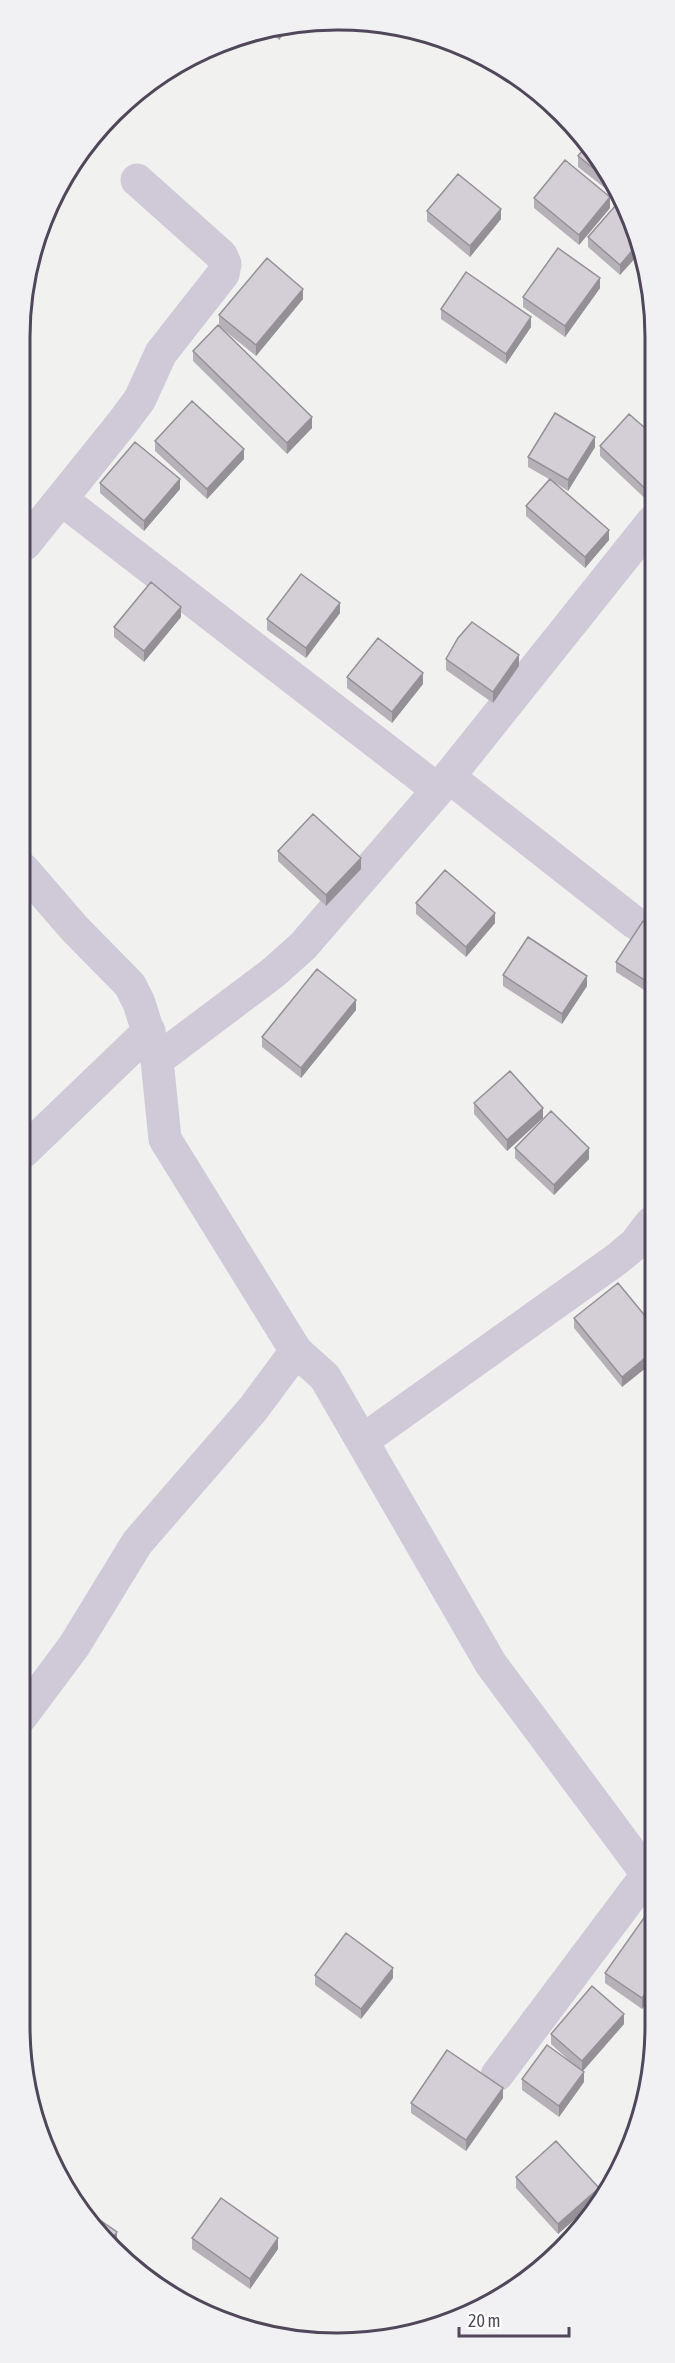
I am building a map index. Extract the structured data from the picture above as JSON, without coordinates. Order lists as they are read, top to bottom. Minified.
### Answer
{"scale_bar":"20 m"}
